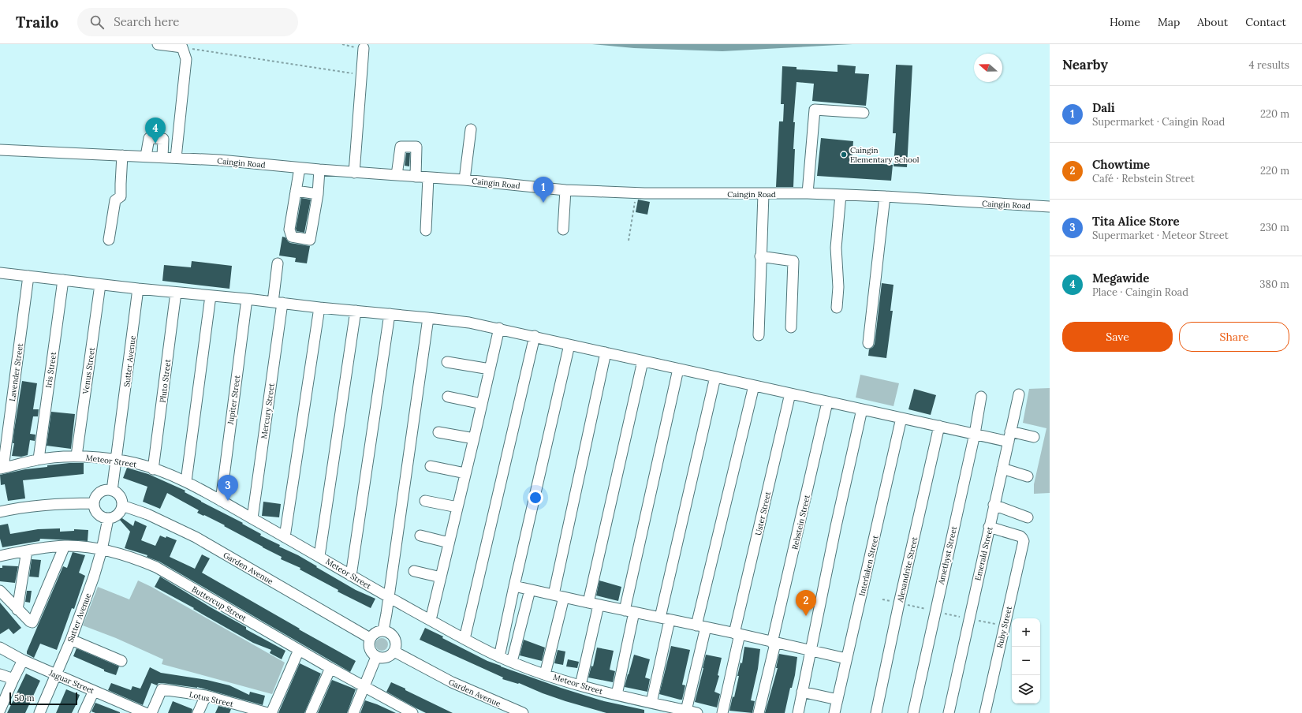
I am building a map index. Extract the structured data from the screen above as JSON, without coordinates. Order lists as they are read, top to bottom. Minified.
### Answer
{"streets":{"street":["Caingin Road","Sutter Avenue","Iris Street","Venus Street","Lavender Street","Pluto Street","Jupiter Street","Mercury Street","Meteor Street","Uster Street","Rebstein Street","Emerald Street","Amethyst Street","Interlaken Street","Garden Avenue","Alexandrite Street","Buttercup Street","Ruby Street","Jaguar Street","Lotus Street"]},"crossings":[["Sutter Avenue","Meteor Street"],["Sutter Avenue","Garden Avenue"],["Sutter Avenue","Buttercup Street"],["Sutter Avenue","Jaguar Street"],["Iris Street","Meteor Street"],["Venus Street","Meteor Street"],["Lavender Street","Meteor Street"],["Pluto Street","Meteor Street"],["Jupiter Street","Meteor Street"],["Mercury Street","Meteor Street"],["Emerald Street","Ruby Street"]],"places":["Caingin Elementary School"],"scale_bar":"50 m","north":"left","page":{"header":"Trailo","search":"Search here","nav":["Home","Map","About","Contact"],"heading":["Nearby","4 results"],"list":[{"mark":"1","name":"Dali","note":"Supermarket · Caingin Road","value":"220 m"},{"mark":"2","name":"Chowtime","note":"Café · Rebstein Street","value":"220 m"},{"mark":"3","name":"Tita Alice Store","note":"Supermarket · Meteor Street","value":"230 m"},{"mark":"4","name":"Megawide","note":"Place · Caingin Road","value":"380 m"}],"pins":["4","1","3","2"],"buttons":["Save","Share"],"map_buttons":["+","−"],"scale":"50 m"}}
